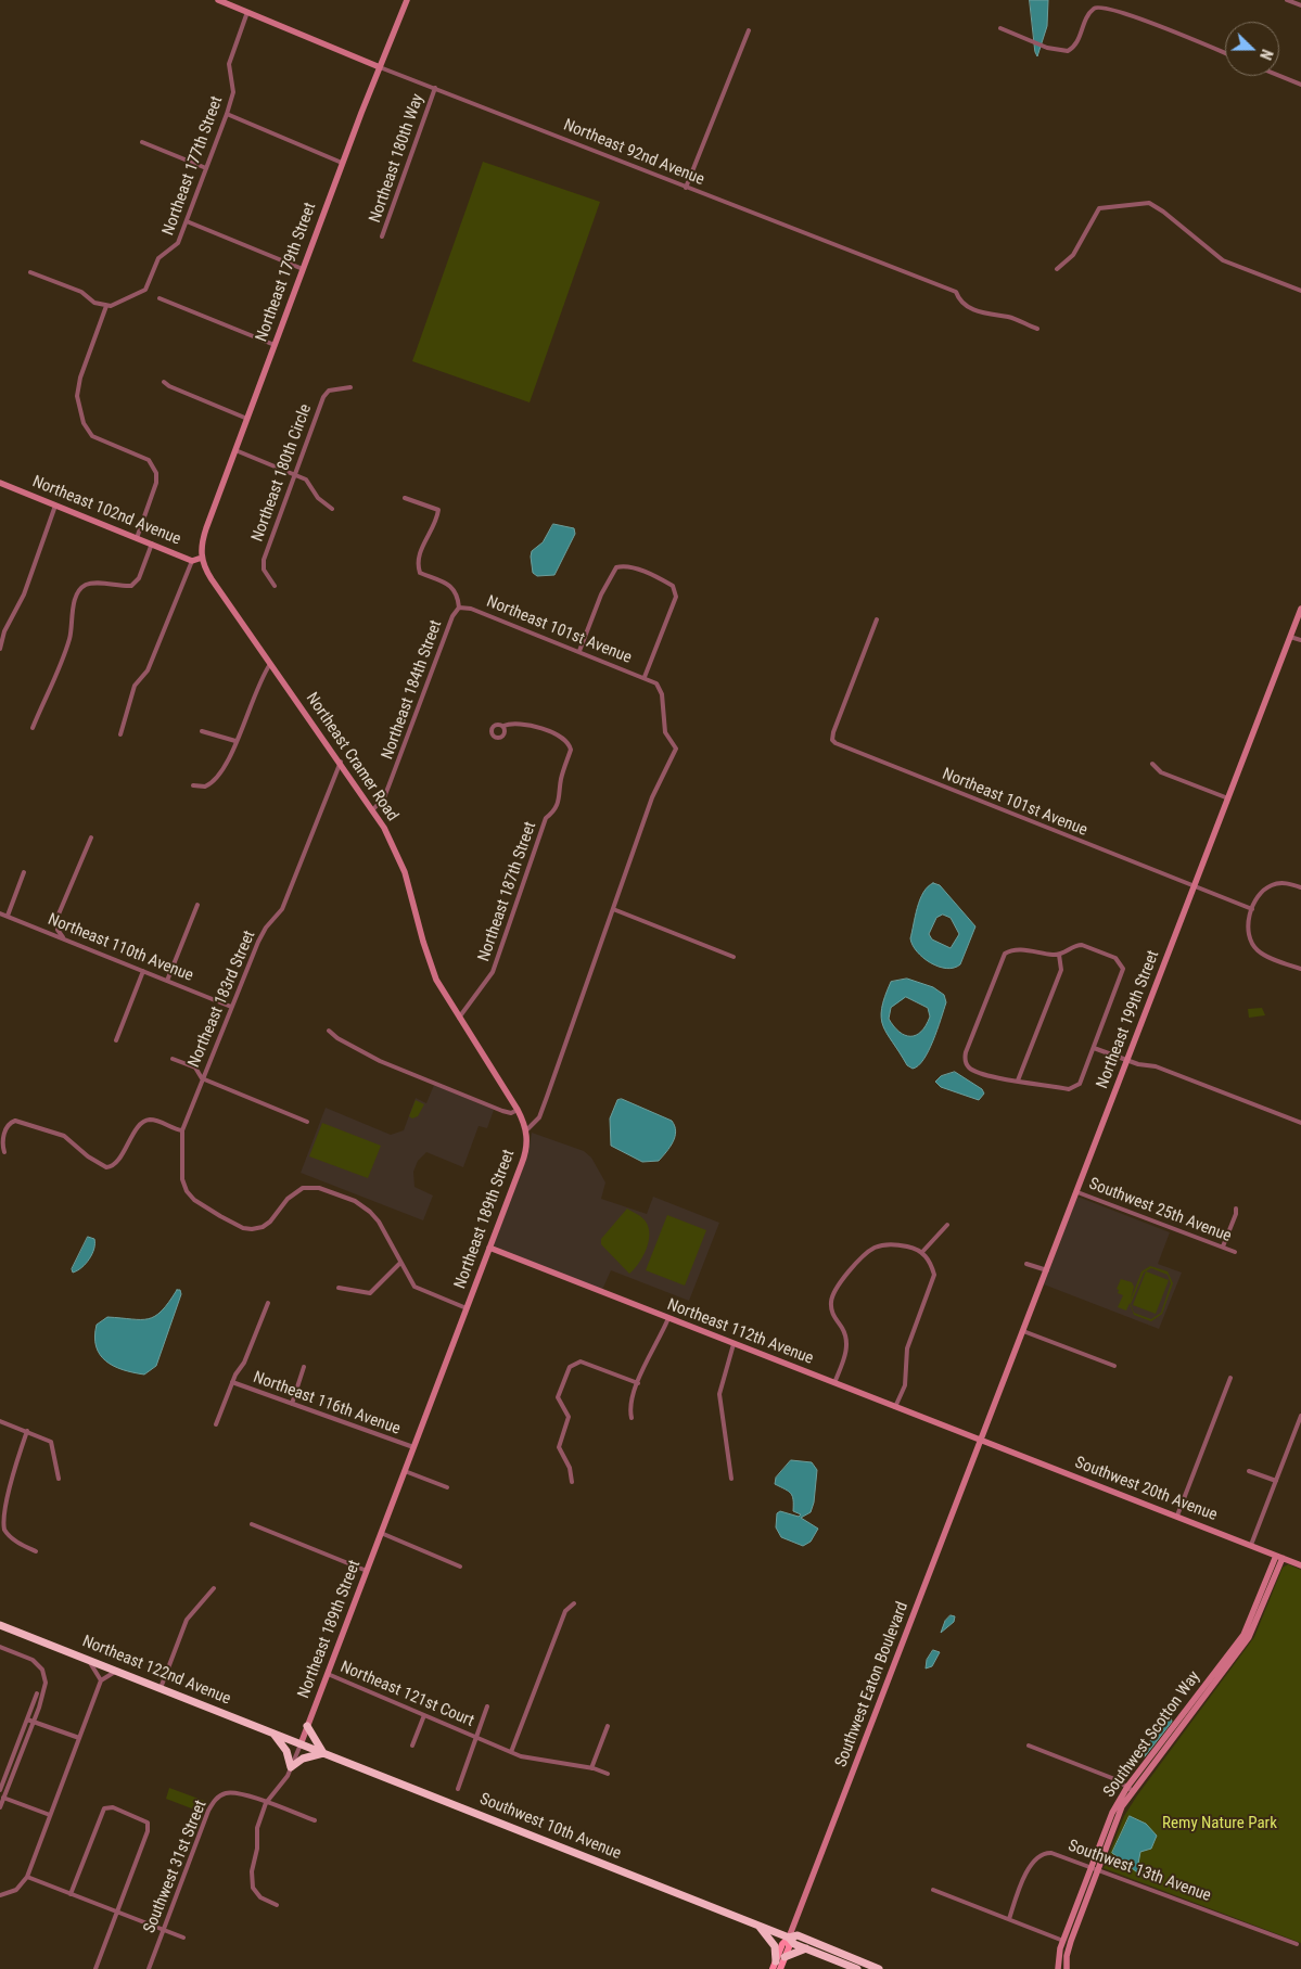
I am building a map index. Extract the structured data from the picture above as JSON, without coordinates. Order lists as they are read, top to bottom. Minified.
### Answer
{"streets":{"highway":["Northeast 122nd Avenue","Southwest 10th Avenue"],"main road":["Southwest Eaton Boulevard"],"street":["Northeast 92nd Avenue","Northeast 180th Way","Northeast 177th Street","Northeast 179th Street","Northeast 180th Circle","Northeast 102nd Avenue","Northeast 101st Avenue","Northeast 184th Street","Northeast Cramer Road","Northeast 187th Street","Northeast 110th Avenue","Northeast 183rd Street","Northeast 199th Street","Southwest 25th Avenue","Northeast 189th Street","Northeast 112th Avenue","Northeast 116th Avenue","Southwest 20th Avenue","Northeast 121st Court","Southwest Scotton Way","Southwest 31st Street","Southwest 13th Avenue"]},"crossings":[["Northeast 92nd Avenue","Northeast 180th Way"],["Northeast 92nd Avenue","Northeast 177th Street"],["Northeast 92nd Avenue","Northeast 179th Street"],["Northeast 179th Street","Northeast 102nd Avenue"],["Northeast 179th Street","Northeast Cramer Road"],["Northeast 102nd Avenue","Northeast Cramer Road"],["Northeast 101st Avenue","Northeast 184th Street"],["Northeast 101st Avenue","Northeast 199th Street"],["Northeast 184th Street","Northeast Cramer Road"],["Northeast Cramer Road","Northeast 187th Street"],["Northeast Cramer Road","Northeast 183rd Street"],["Northeast Cramer Road","Northeast 189th Street"],["Northeast 110th Avenue","Northeast 183rd Street"],["Northeast 199th Street","Southwest 25th Avenue"],["Northeast 199th Street","Northeast 112th Avenue"],["Northeast 199th Street","Southwest 20th Avenue"],["Northeast 199th Street","Southwest Eaton Boulevard"],["Northeast 189th Street","Northeast 112th Avenue"],["Northeast 189th Street","Northeast 116th Avenue"],["Northeast 189th Street","Northeast 122nd Avenue"],["Northeast 189th Street","Northeast 121st Court"],["Northeast 189th Street","Southwest 10th Avenue"],["Northeast 112th Avenue","Southwest 20th Avenue"],["Northeast 112th Avenue","Southwest Eaton Boulevard"],["Southwest 20th Avenue","Southwest Eaton Boulevard"],["Southwest 20th Avenue","Southwest Scotton Way"],["Northeast 122nd Avenue","Southwest 10th Avenue"],["Southwest Eaton Boulevard","Southwest 10th Avenue"],["Southwest Scotton Way","Southwest 13th Avenue"]],"parks":["Remy Nature Park"],"north":"right"}
